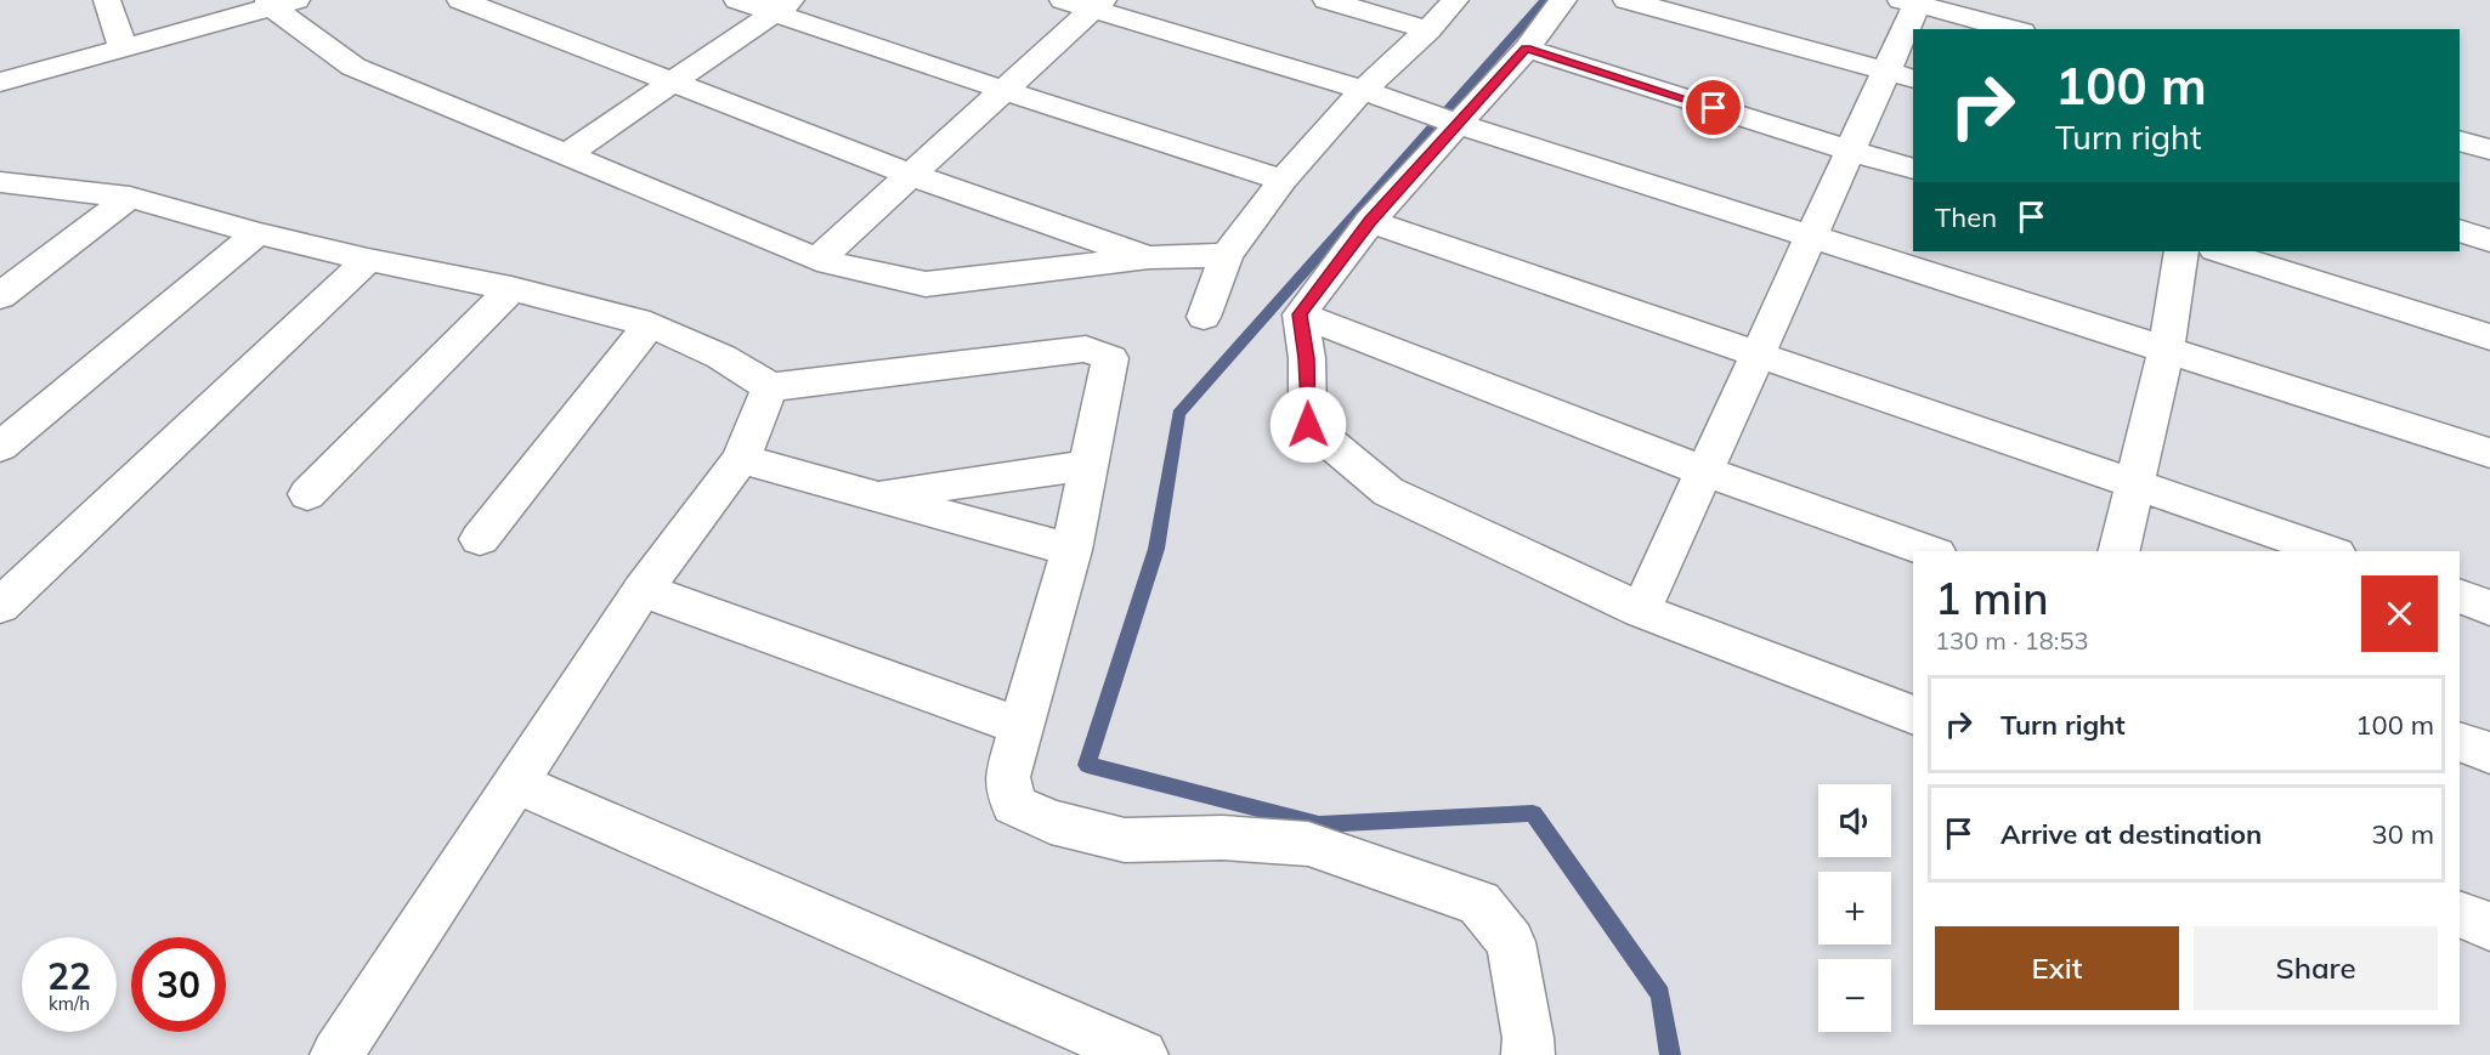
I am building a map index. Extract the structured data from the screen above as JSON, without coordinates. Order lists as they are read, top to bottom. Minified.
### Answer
{"page":{"turn":["100 m","Turn right"],"then":"Then","heading":["1 min","130 m · 18:53"],"list":[{"name":"Turn right","value":"100 m"},{"name":"Arrive at destination","value":"30 m"}],"map_buttons":["+","−"],"buttons":["Exit","Share"],"speed":"22 km/h","limit":"30"}}
